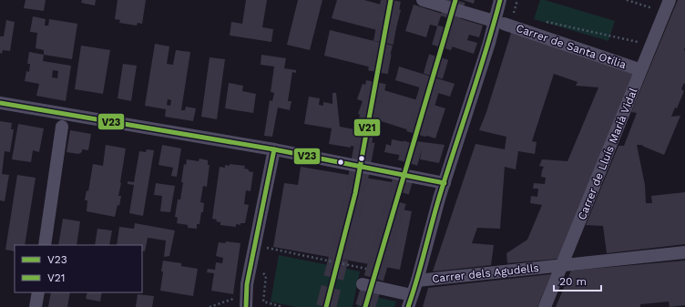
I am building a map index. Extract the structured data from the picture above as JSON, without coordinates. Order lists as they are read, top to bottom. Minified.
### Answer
{"streets":{"street":["Carrer de Santa Otília","Carrer de Lluís Marià Vidal","Carrer dels Agudells"]},"crossings":[["Carrer de Lluís Marià Vidal","Carrer dels Agudells"]],"lines":["transit line V23","transit line V21"],"legend":["V23","V21"],"scale_bar":"20 m"}
